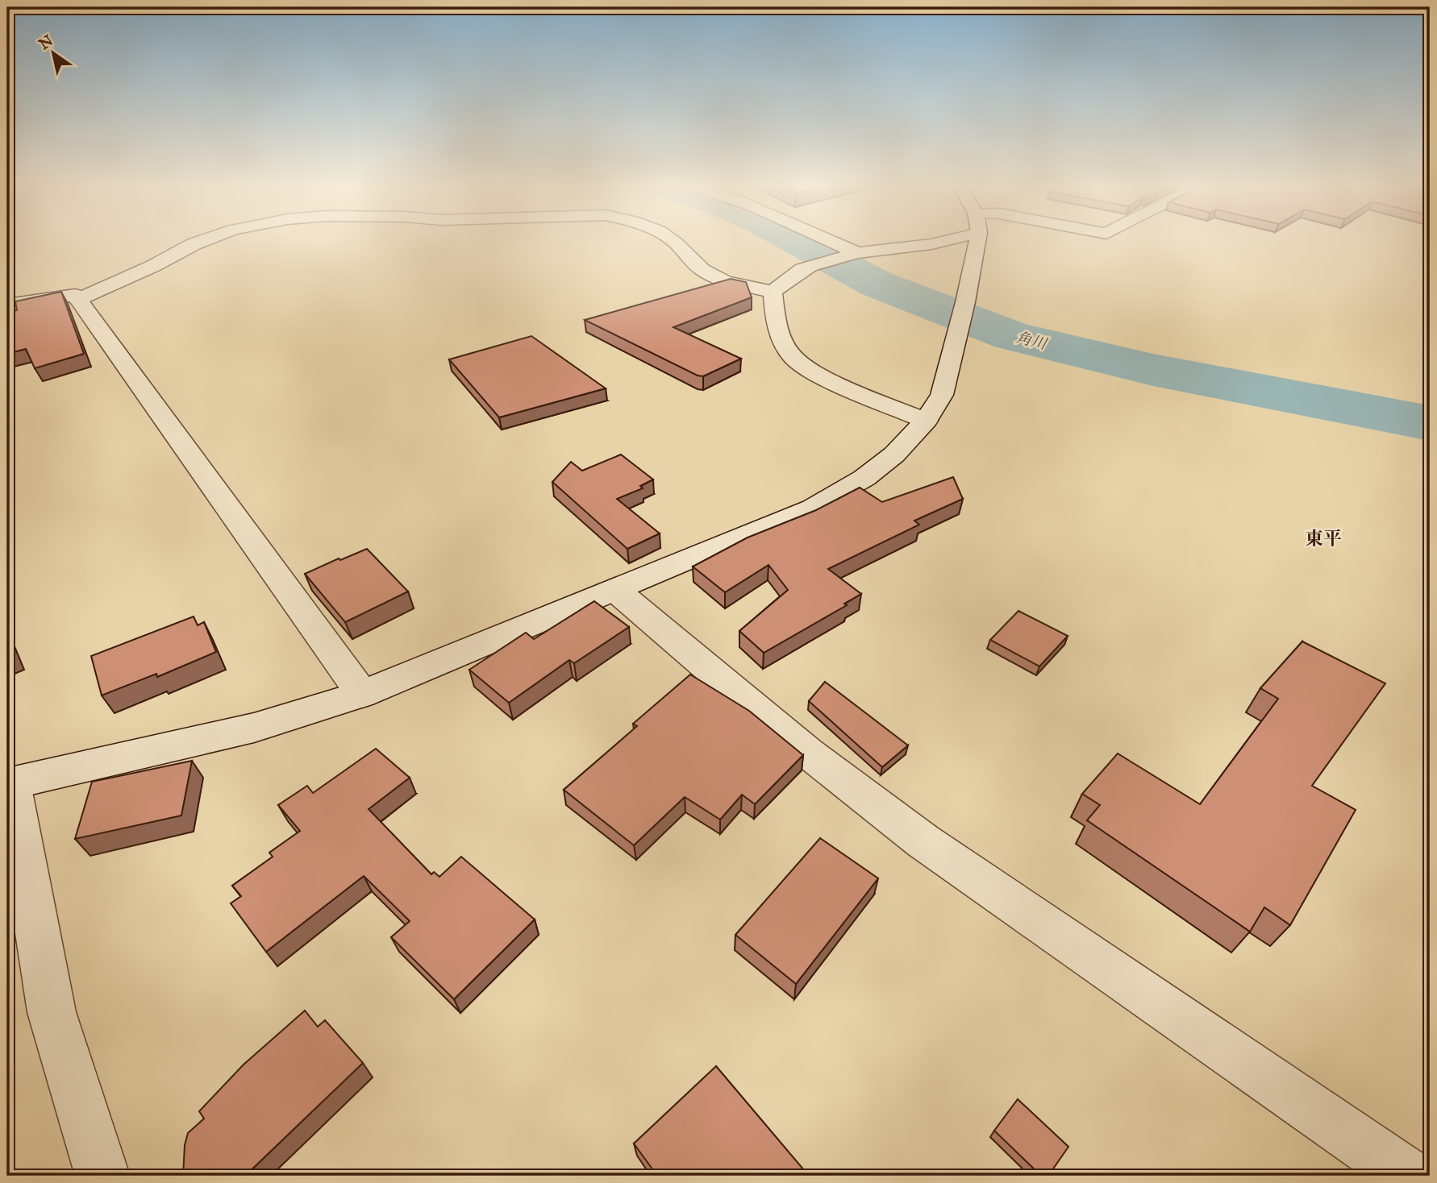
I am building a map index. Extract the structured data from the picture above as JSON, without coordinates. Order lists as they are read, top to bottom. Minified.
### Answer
{"districts":["東平"],"water":["角川"],"north":"top left"}
